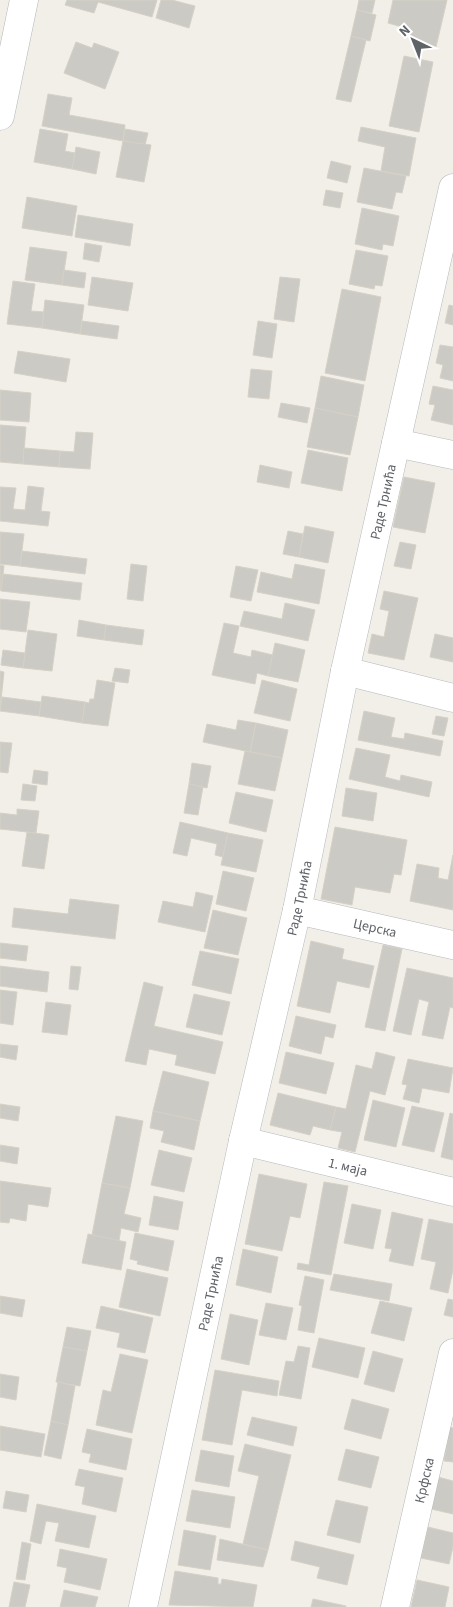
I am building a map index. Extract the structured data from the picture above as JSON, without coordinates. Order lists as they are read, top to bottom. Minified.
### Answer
{"streets":{"street":["Раде Трнића","Церска","1. маја","Крфска"]},"crossings":[["Раде Трнића","Церска"],["Раде Трнића","1. маја"]],"north":"top left"}
